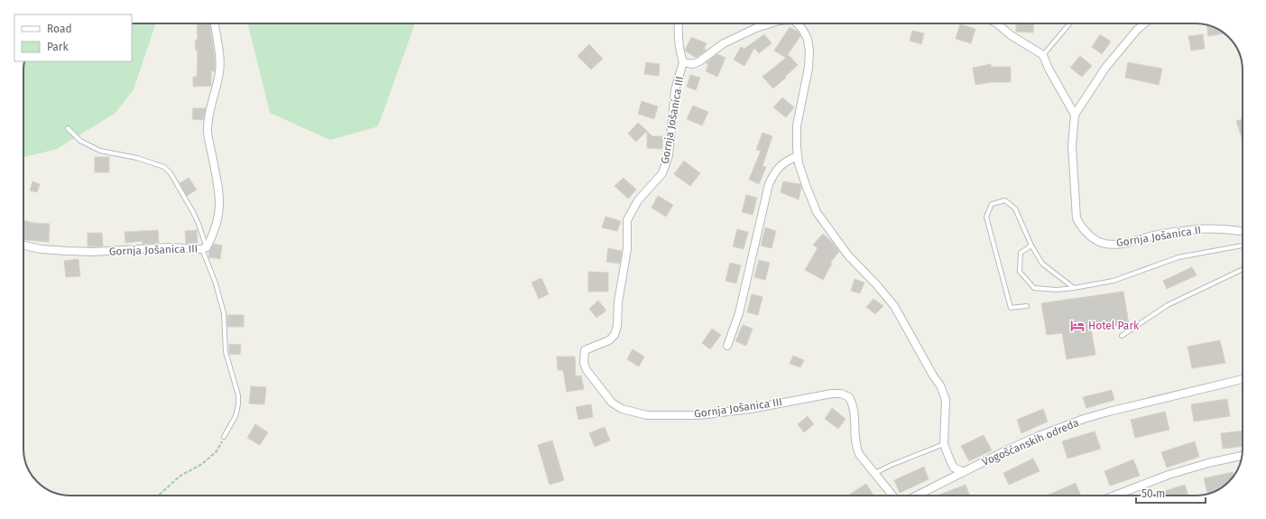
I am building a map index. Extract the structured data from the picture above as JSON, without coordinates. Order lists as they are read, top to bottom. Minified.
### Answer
{"streets":{"street":["Gornja Jošanica III","Gornja Jošanica II","Vogošćanskih odreda"]},"crossings":[["Gornja Jošanica III","Vogošćanskih odreda"]],"places":{"hotel":["Hotel Park"]},"legend":["Road","Park"],"scale_bar":"50 m"}
